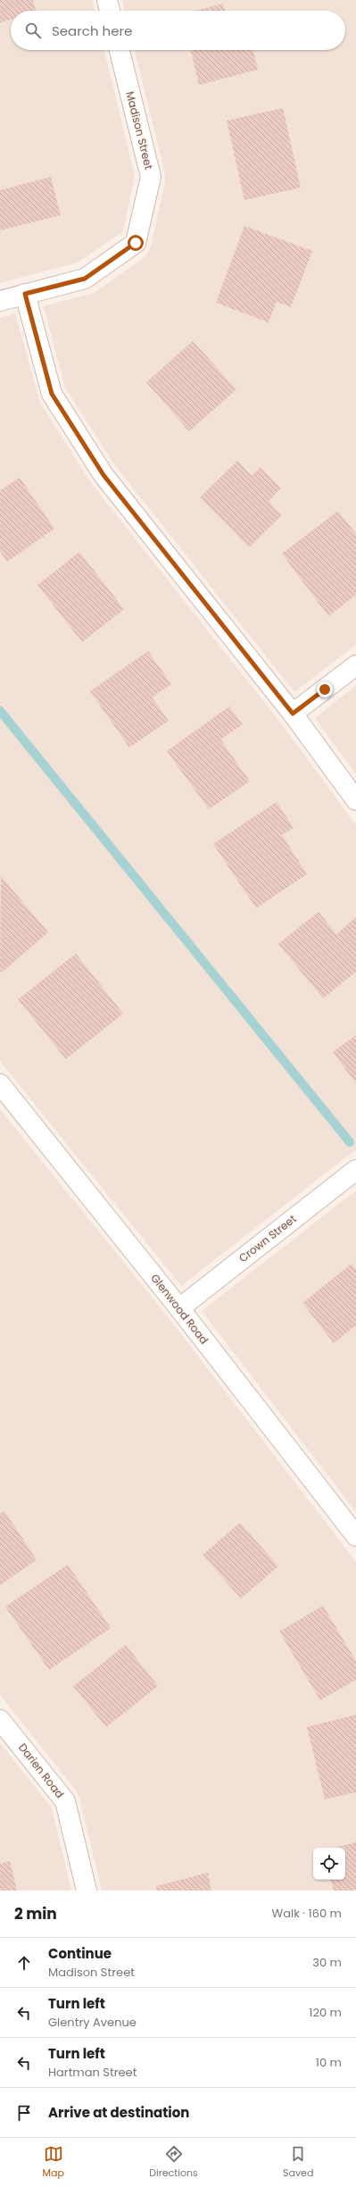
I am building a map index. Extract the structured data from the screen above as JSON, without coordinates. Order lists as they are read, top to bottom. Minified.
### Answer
{"streets":{"street":["Madison Street","Crown Street","Glenwood Road","Darien Road"]},"crossings":[["Crown Street","Glenwood Road"]],"page":{"search":"Search here","heading":["2 min","Walk · 160 m"],"list":[["Continue","Madison Street","30 m"],["Turn left","Glentry Avenue","120 m"],["Turn left","Hartman Street","10 m"],"Arrive at destination"],"nav":["Map","Directions","Saved"]}}
